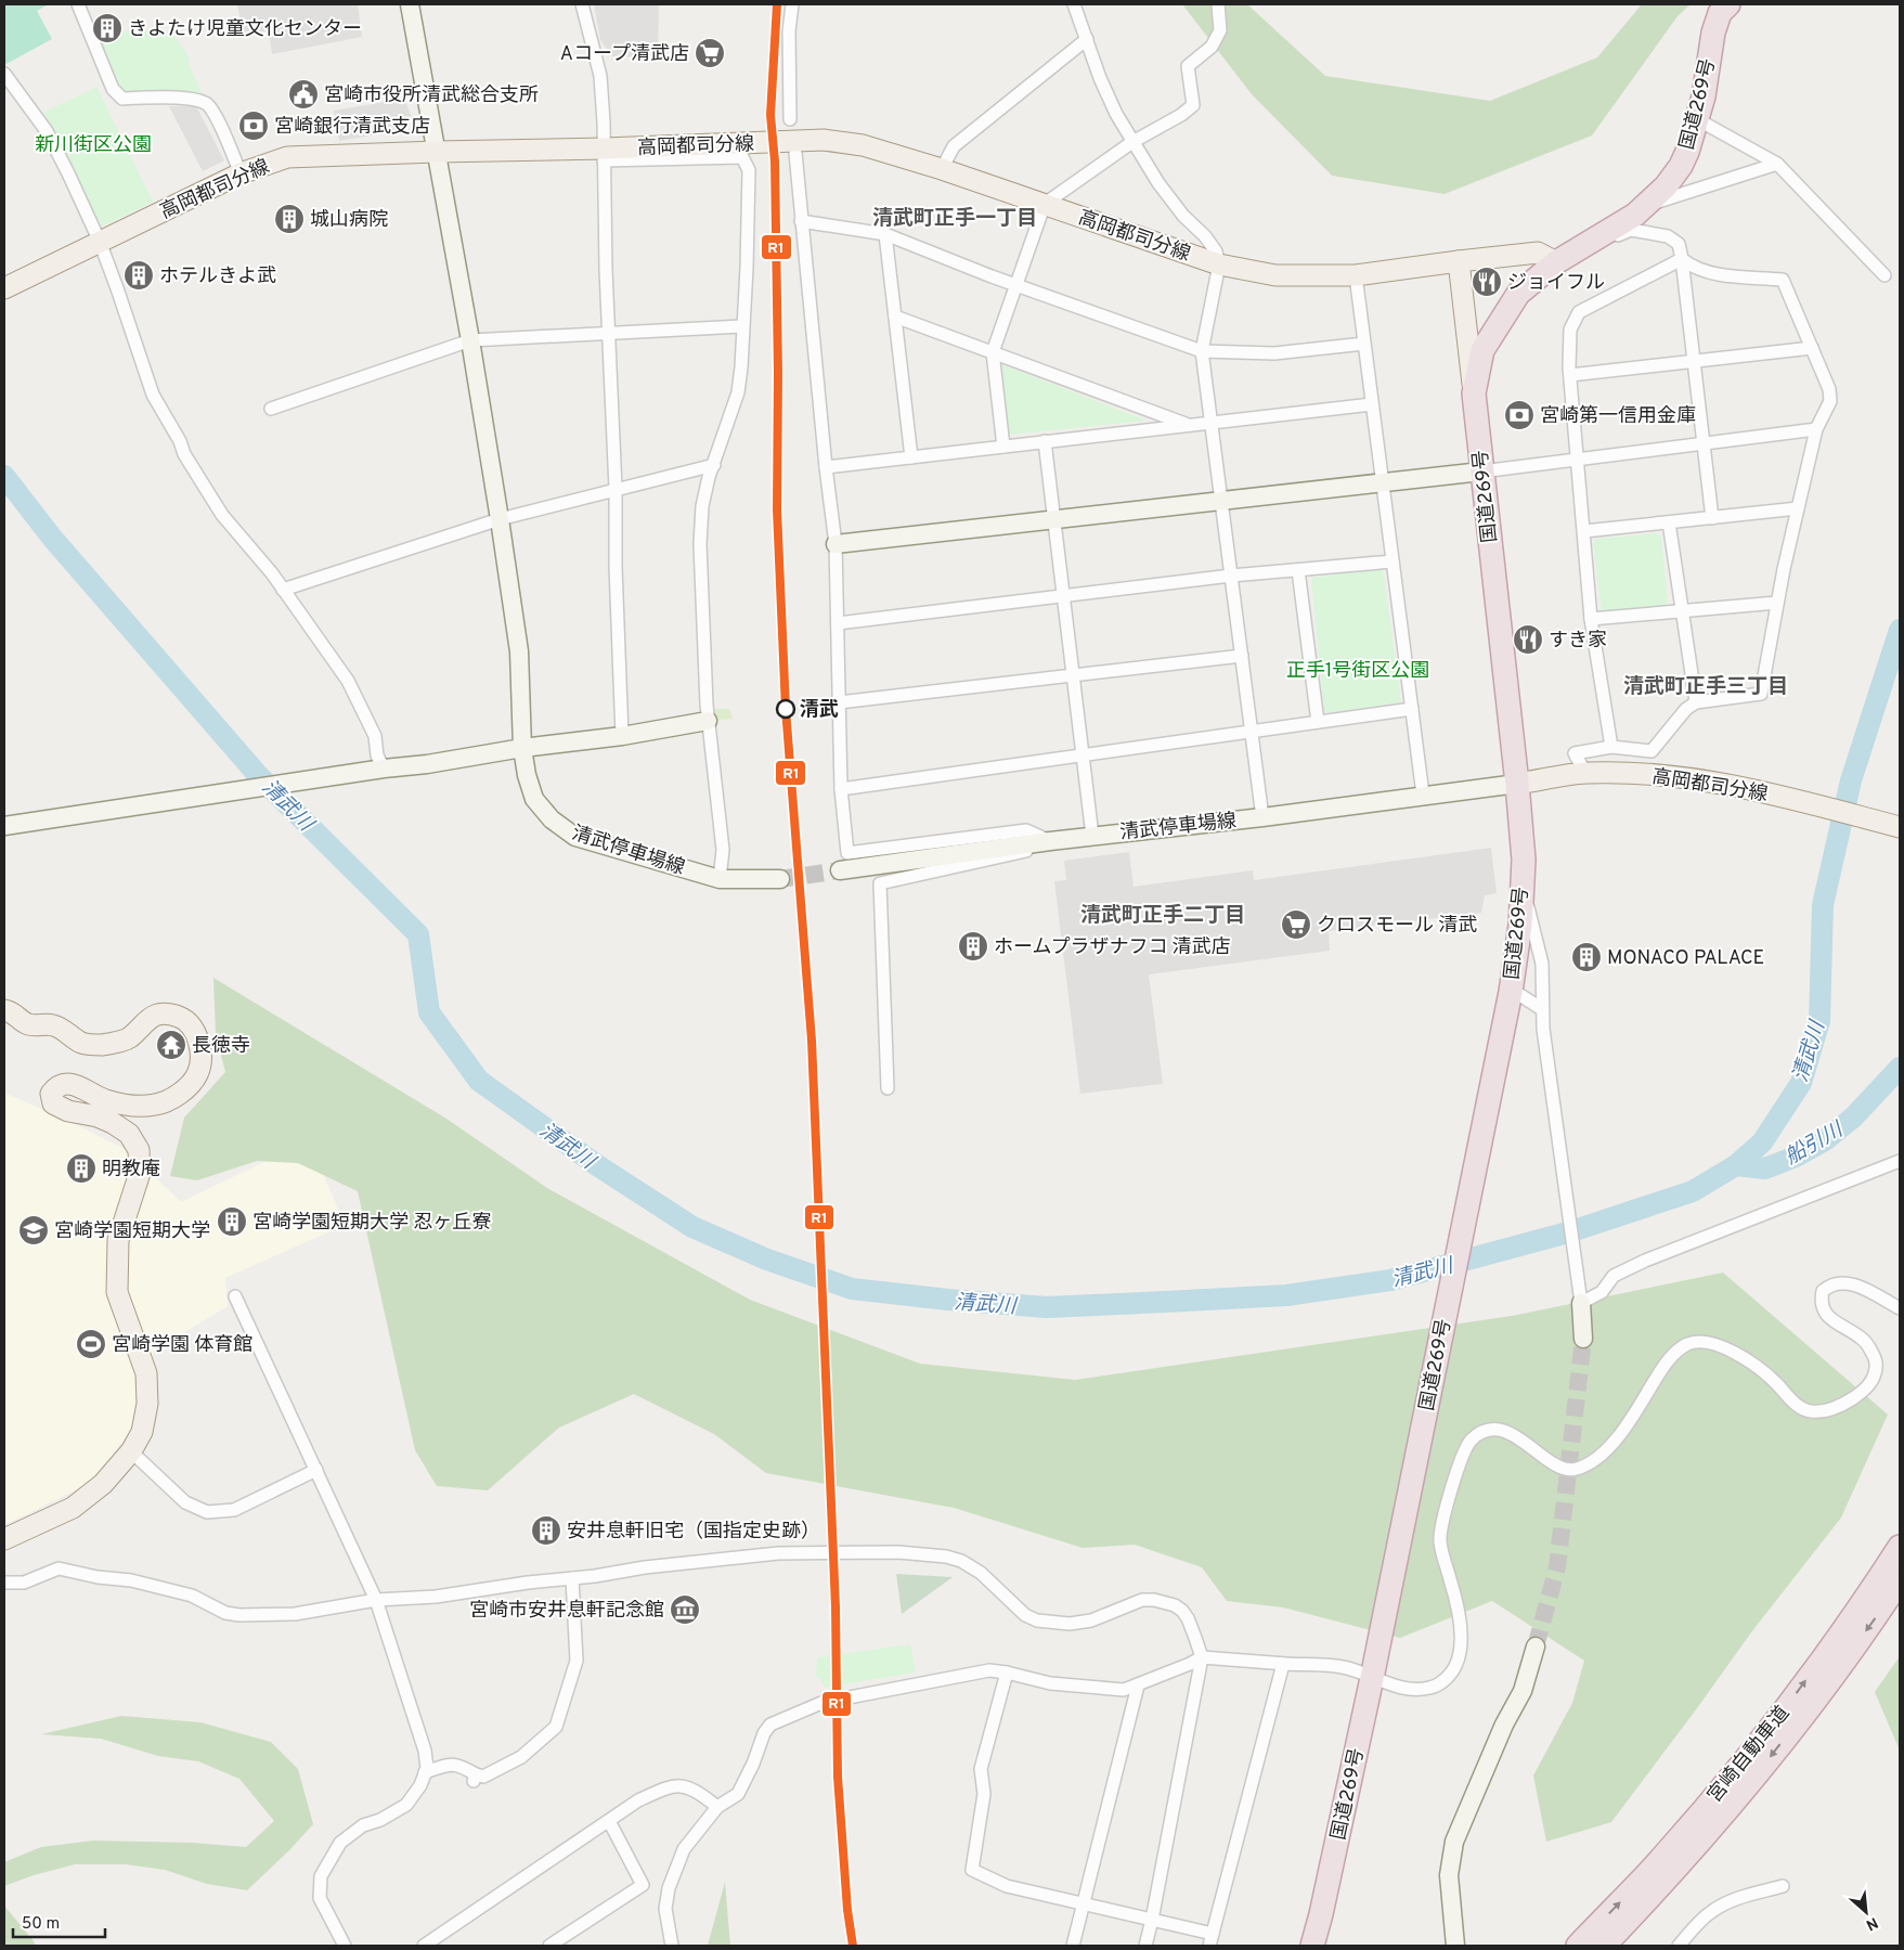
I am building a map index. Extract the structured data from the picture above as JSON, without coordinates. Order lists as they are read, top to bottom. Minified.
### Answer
{"streets":{"highway":["国道269号","宮崎自動車道"],"main road":["高岡都司分線"],"street":["清武停車場線"]},"crossings":[["国道269号","高岡都司分線"],["国道269号","清武停車場線"],["高岡都司分線","清武停車場線"]],"districts":["清武町正手一丁目","清武町正手三丁目","清武町正手二丁目"],"water":["清武川","船引川"],"parks":["新川街区公園","正手1号街区公園"],"places":{"building":["きよたけ児童文化センター","城山病院","ホテルきよ武","ホームプラザナフコ 清武店","MONACO PALACE","明教庵","宮崎学園短期大学 忍ヶ丘寮","安井息軒旧宅（国指定史跡）"],"supermarket":["Aコープ清武店","クロスモール 清武"],"public building":["宮崎市役所清武総合支所"],"bank":["宮崎銀行清武支店","宮崎第一信用金庫"],"restaurant":["ジョイフル","すき家"],"other":["清武"],"temple":["長徳寺"],"school or university":["宮崎学園短期大学"],"sports":["宮崎学園 体育館"],"museum":["宮崎市安井息軒記念館"]},"lines":["transit line R1"],"scale_bar":"50 m","north":"bottom right"}
